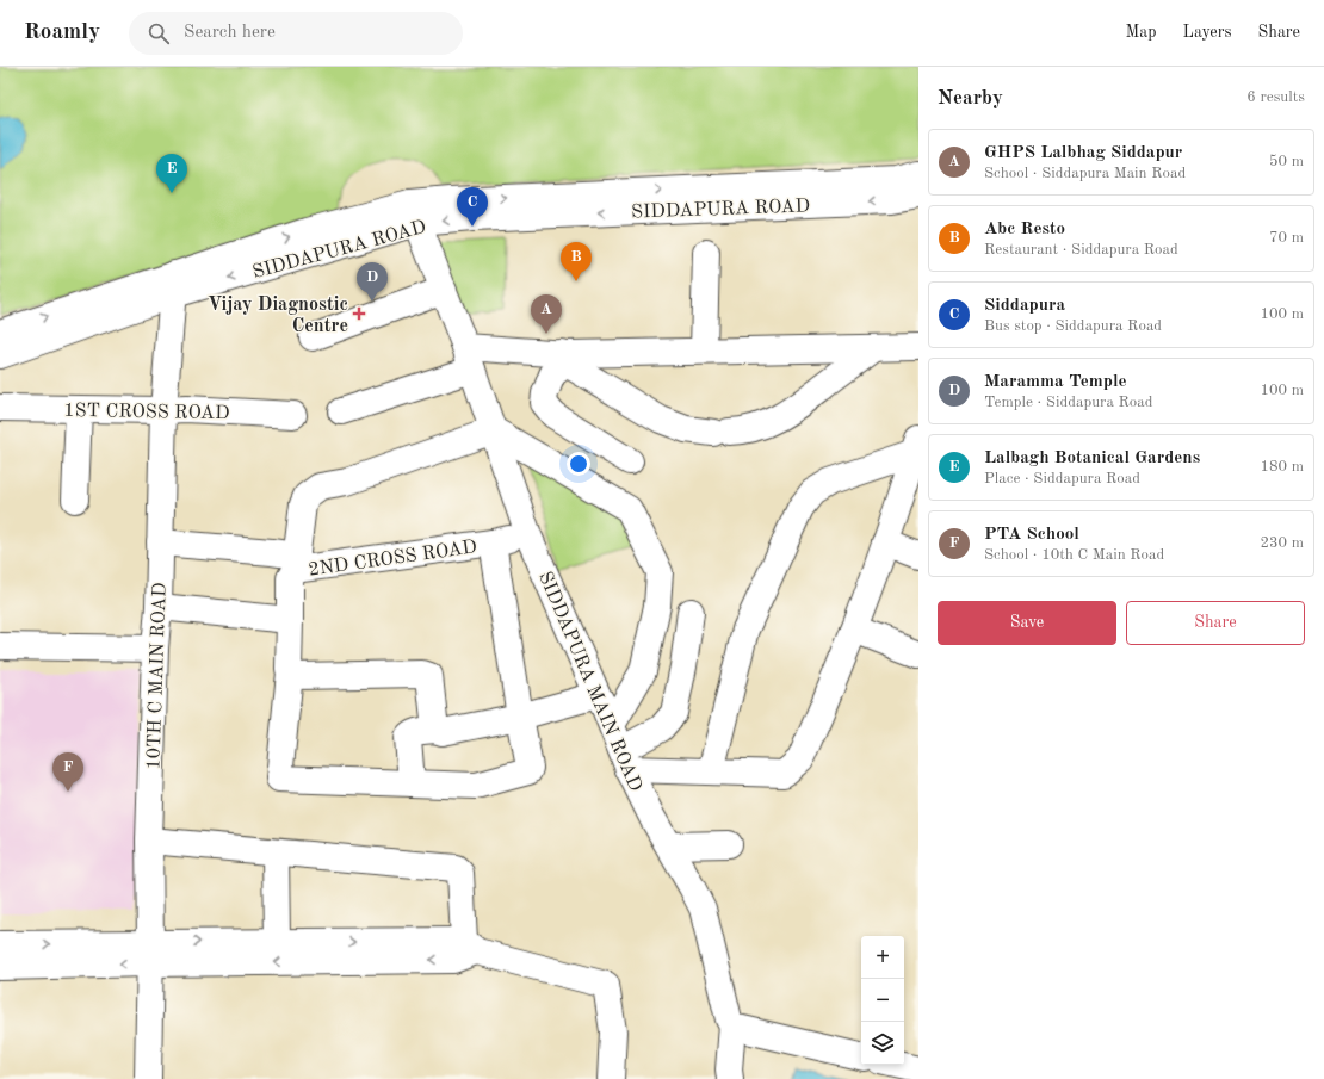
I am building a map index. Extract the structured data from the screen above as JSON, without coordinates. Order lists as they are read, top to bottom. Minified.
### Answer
{"streets":{"street":["SIDDAPURA ROAD","1ST CROSS ROAD","2ND CROSS ROAD","10TH C MAIN ROAD","SIDDAPURA MAIN ROAD"]},"crossings":[["SIDDAPURA ROAD","10TH C MAIN ROAD"],["SIDDAPURA ROAD","SIDDAPURA MAIN ROAD"],["1ST CROSS ROAD","10TH C MAIN ROAD"],["2ND CROSS ROAD","SIDDAPURA MAIN ROAD"]],"places":{"health":["Vijay Diagnostic Centre"]},"page":{"header":"Roamly","search":"Search here","nav":["Map","Layers","Share"],"heading":["Nearby","6 results"],"list":[{"mark":"A","name":"GHPS Lalbhag Siddapur","note":"School · Siddapura Main Road","value":"50 m"},{"mark":"B","name":"Abc Resto","note":"Restaurant · Siddapura Road","value":"70 m"},{"mark":"C","name":"Siddapura","note":"Bus stop · Siddapura Road","value":"100 m"},{"mark":"D","name":"Maramma Temple","note":"Temple · Siddapura Road","value":"100 m"},{"mark":"E","name":"Lalbagh Botanical Gardens","note":"Place · Siddapura Road","value":"180 m"},{"mark":"F","name":"PTA School","note":"School · 10th C Main Road","value":"230 m"}],"pins":["E","C","B","D","A","F"],"buttons":["Save","Share"],"map_buttons":["+","−"]}}
